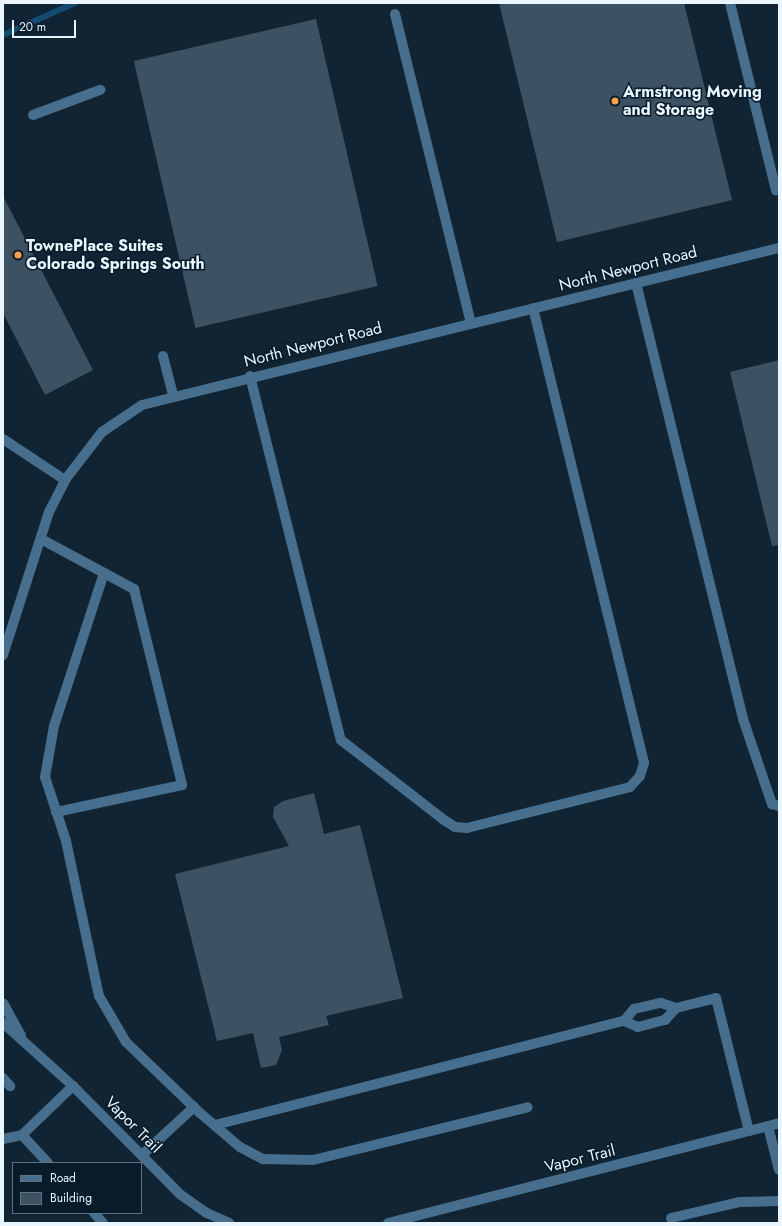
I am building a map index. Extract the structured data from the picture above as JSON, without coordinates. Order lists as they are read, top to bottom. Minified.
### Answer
{"streets":{"street":["North Newport Road","Vapor Trail"]},"places":["Armstrong Moving and Storage","TownePlace Suites Colorado Springs South"],"legend":["Road","Building"],"scale_bar":"20 m"}
